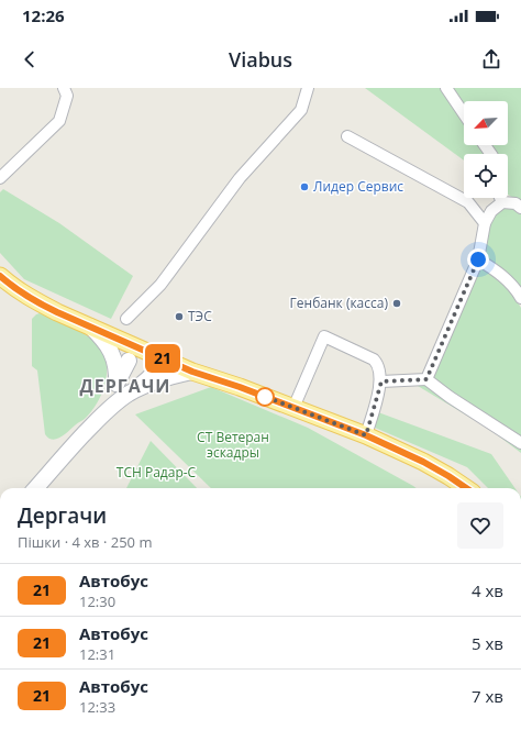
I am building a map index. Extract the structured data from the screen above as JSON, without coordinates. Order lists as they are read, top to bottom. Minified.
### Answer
{"districts":["ДЕРГАЧИ"],"parks":["СТ Ветеран эскадры","ТСН Радар-С"],"places":["Лидер Сервис","Генбанк (касса)","ТЭС"],"lines":["bus line 21"],"north":"bottom left","page":{"status":"12:26","header":"Viabus","on_map":"21","heading":["Дергачи","Пішки · 4 хв · 250 m"],"list":[{"mark":"21","name":"Автобус","note":"12:30","value":"4 хв"},{"mark":"21","name":"Автобус","note":"12:31","value":"5 хв"},{"mark":"21","name":"Автобус","note":"12:33","value":"7 хв"}]}}
